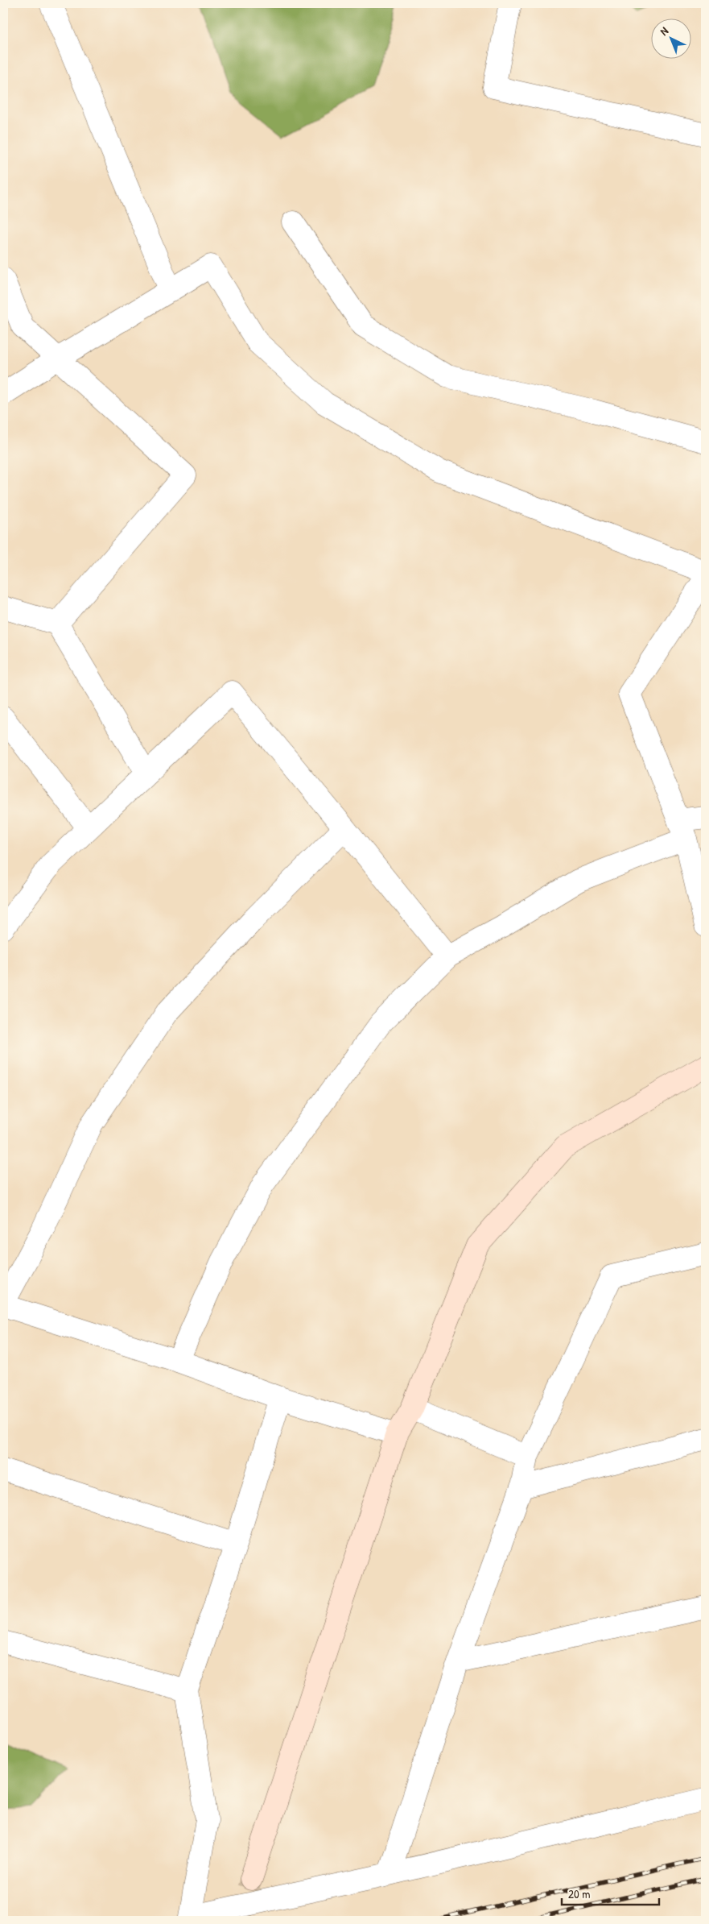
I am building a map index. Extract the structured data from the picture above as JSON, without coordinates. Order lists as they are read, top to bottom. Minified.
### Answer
{"scale_bar":"20 m","north":"top left"}
